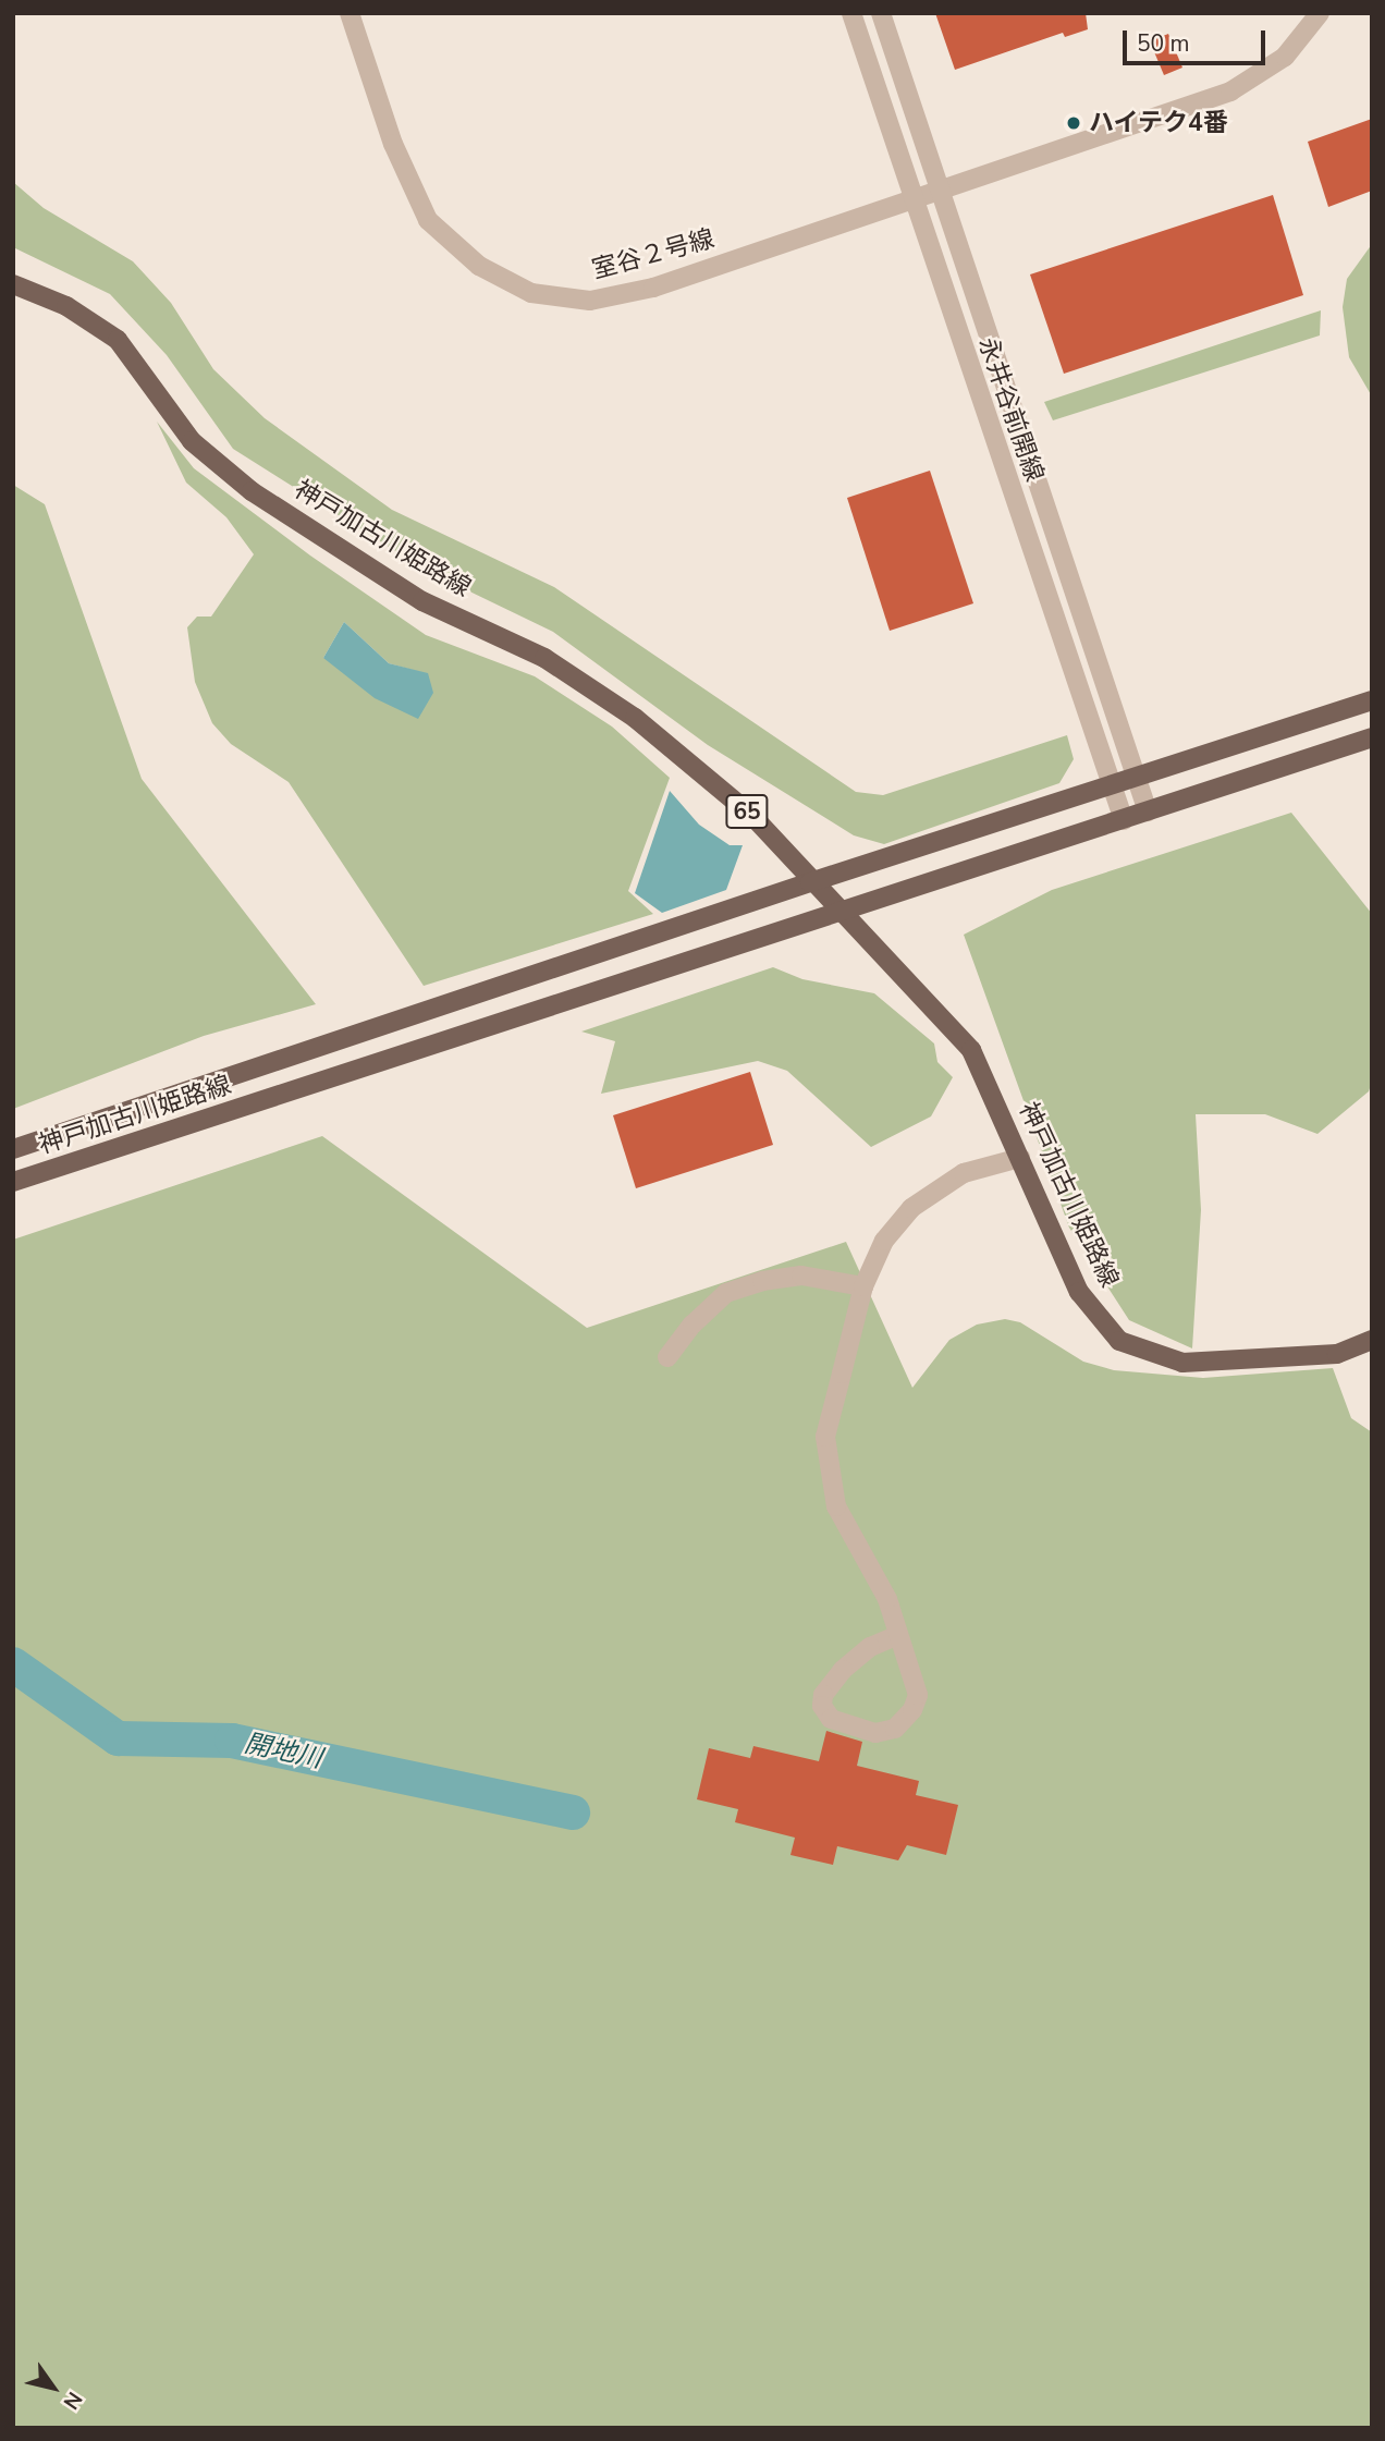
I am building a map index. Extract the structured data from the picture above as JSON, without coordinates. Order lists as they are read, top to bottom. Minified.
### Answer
{"streets":{"main road":["神戸加古川姫路線","65"],"street":["室谷２号線","永井谷前開線"]},"crossings":[["室谷２号線","永井谷前開線"],["永井谷前開線","神戸加古川姫路線"]],"water":["開地川"],"places":["ハイテク4番"],"scale_bar":"50 m","north":"bottom right"}
